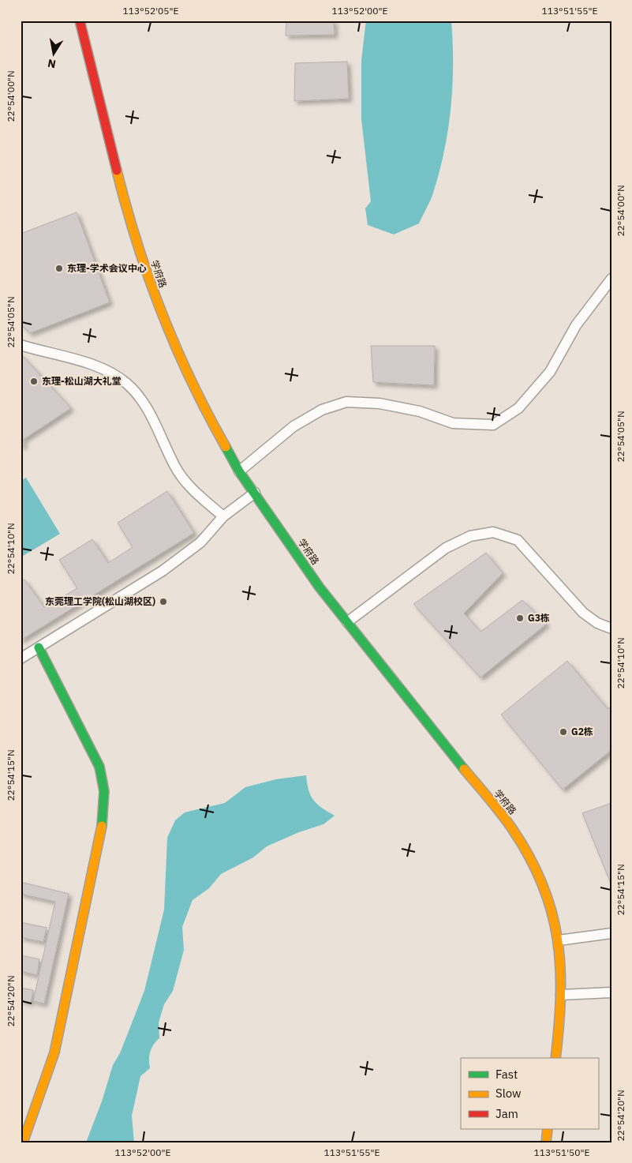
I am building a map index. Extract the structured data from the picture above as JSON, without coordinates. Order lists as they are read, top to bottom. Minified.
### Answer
{"streets":{"street":["学府路"]},"places":["东理-学术会议中心","东理-松山湖大礼堂","东莞理工学院(松山湖校区)","G3栋","G2栋"],"legend":["Fast","Slow","Jam"],"north":"bottom","coordinates":["113°52'05\"E","113°52'00\"E","113°51'55\"E","22°54'00\"N","22°54'05\"N","22°54'10\"N","22°54'15\"N","22°54'20\"N","113°51'50\"E"]}
